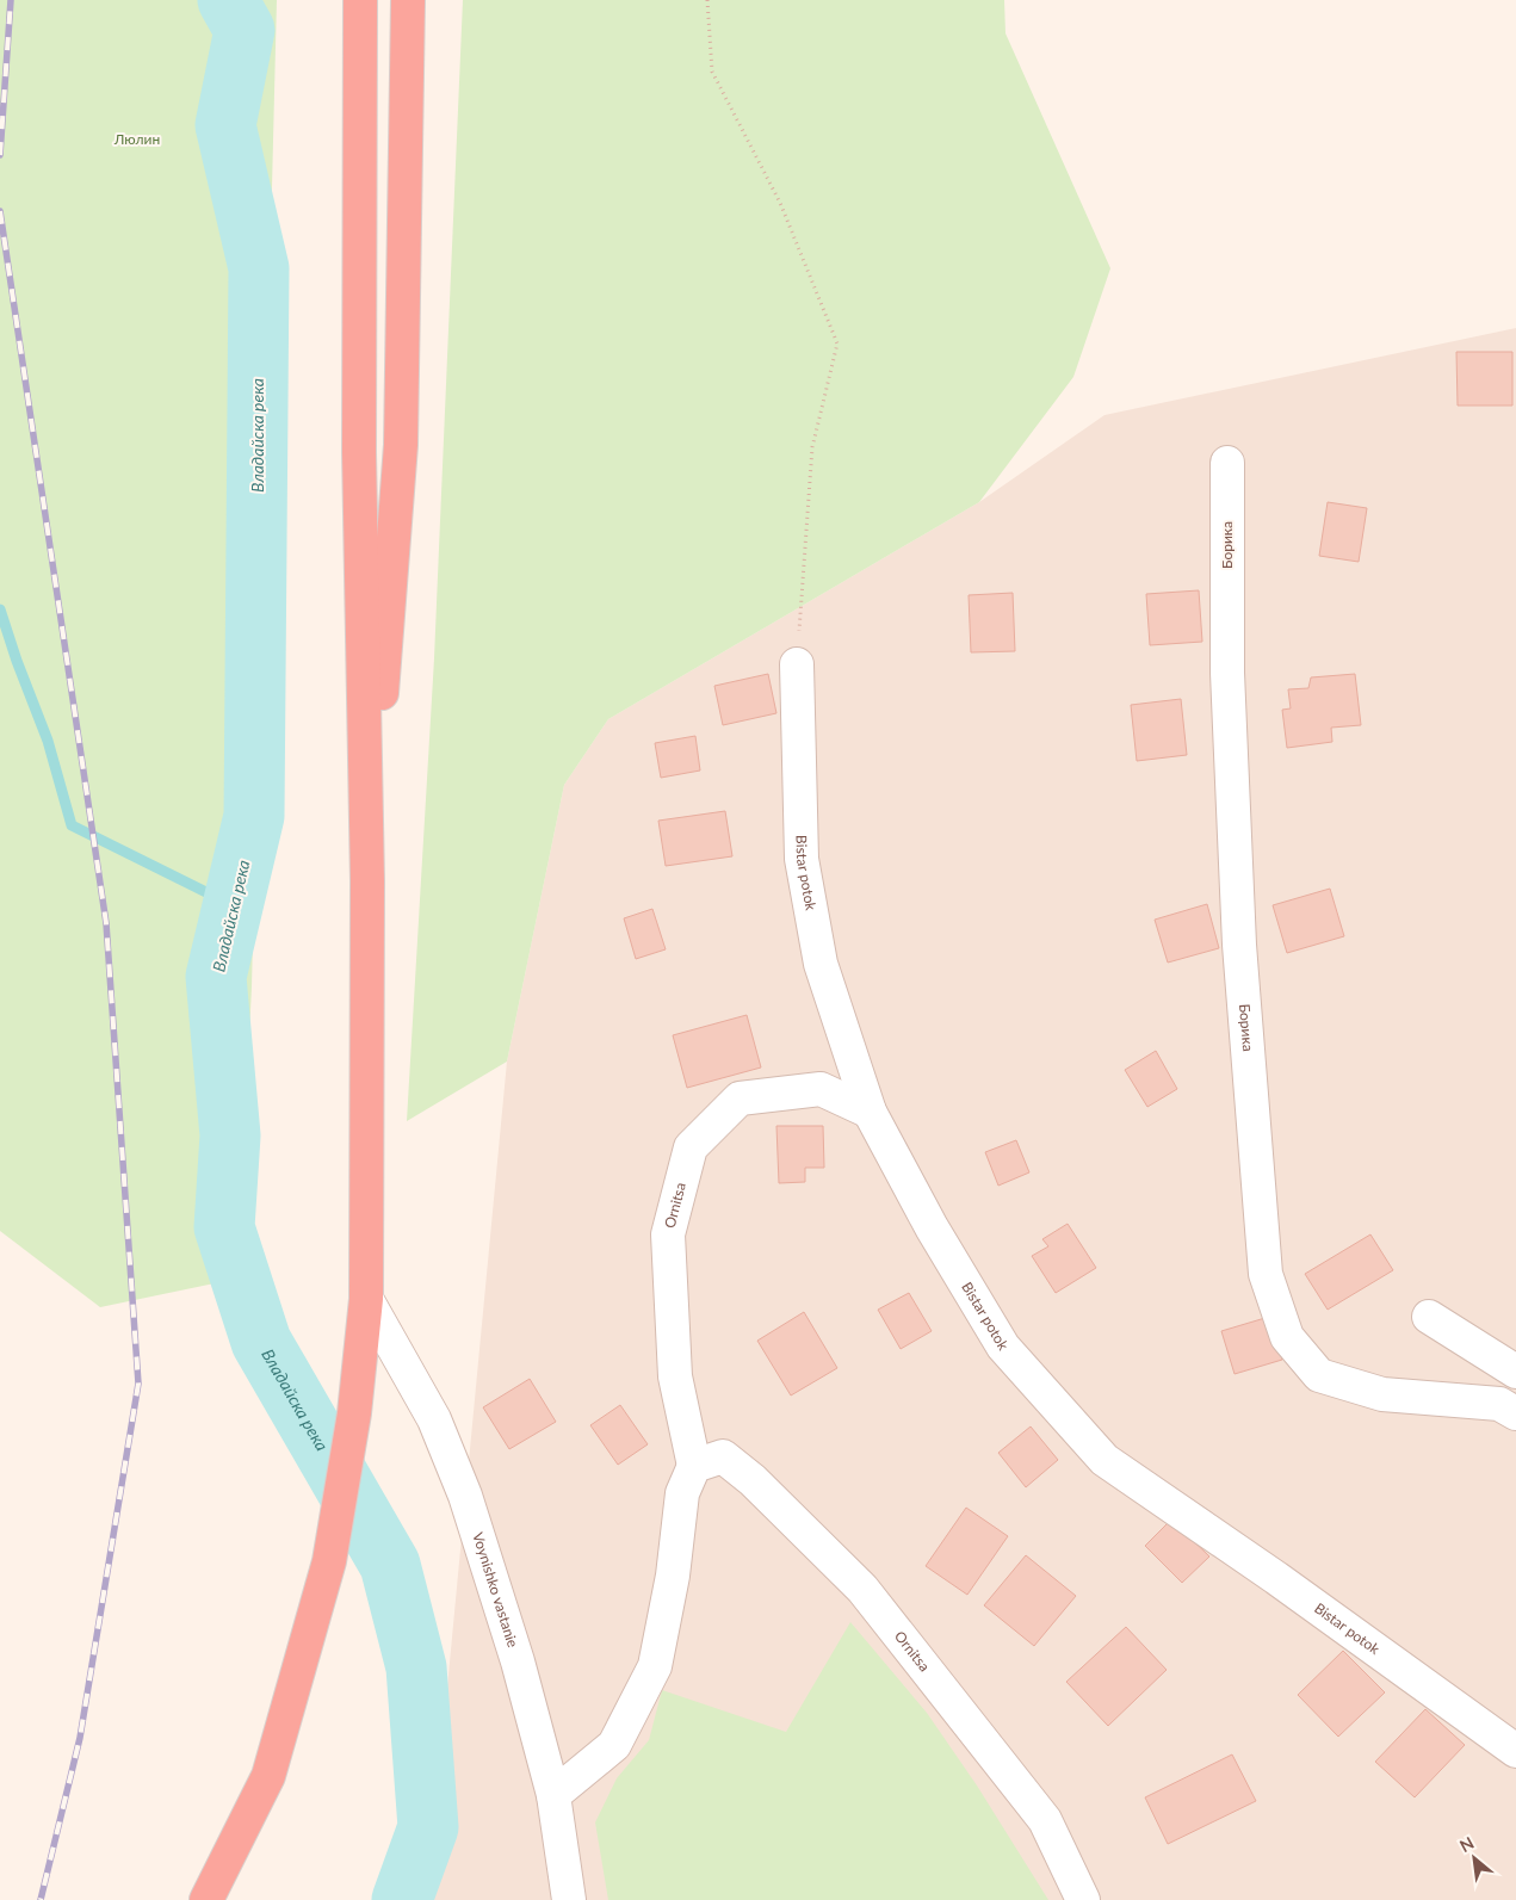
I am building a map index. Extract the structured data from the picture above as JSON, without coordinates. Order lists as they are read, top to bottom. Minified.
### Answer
{"streets":{"street":["Борика","Bistar potok","Ornitsa","Voynishko vastanie"]},"crossings":[["Bistar potok","Ornitsa"]],"water":["Владайска река"],"parks":["Люлин"],"north":"top left"}
